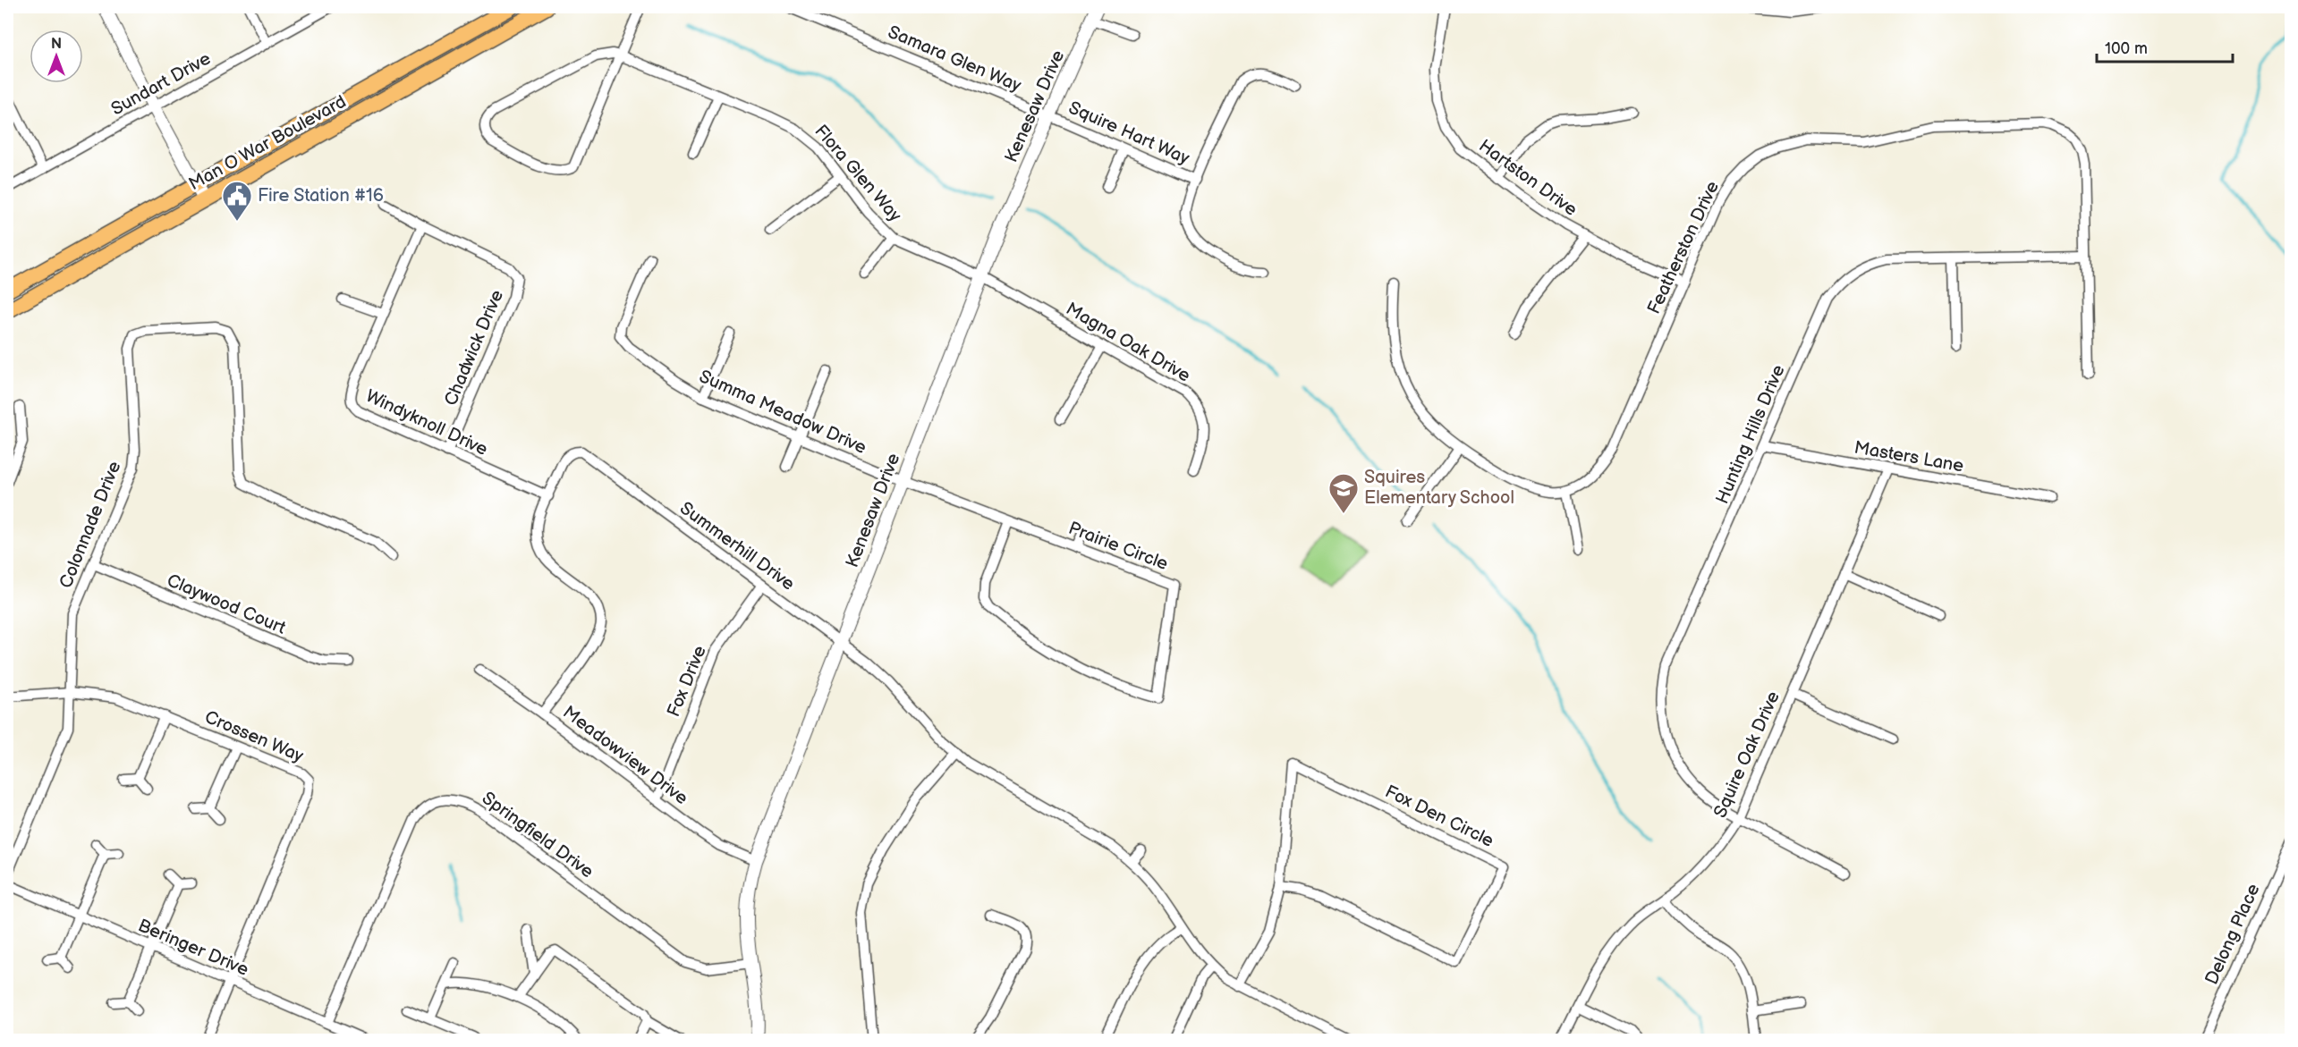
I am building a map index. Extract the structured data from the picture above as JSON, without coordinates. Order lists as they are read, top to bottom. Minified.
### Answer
{"streets":{"main road":["Man O War Boulevard"],"street":["Samara Glen Way","Sundart Drive","Kenesaw Drive","Squire Hart Way","Flora Glen Way","Hartston Drive","Featherston Drive","Magna Oak Drive","Chadwick Drive","Summa Meadow Drive","Windyknoll Drive","Hunting Hills Drive","Masters Lane","Colonnade Drive","Summerhill Drive","Prairie Circle","Claywood Court","Fox Drive","Crossen Way","Squire Oak Drive","Meadowview Drive","Fox Den Circle","Springfield Drive","Delong Place","Beringer Drive"]},"crossings":[["Samara Glen Way","Kenesaw Drive"],["Samara Glen Way","Squire Hart Way"],["Kenesaw Drive","Squire Hart Way"],["Kenesaw Drive","Flora Glen Way"],["Kenesaw Drive","Magna Oak Drive"],["Kenesaw Drive","Summa Meadow Drive"],["Kenesaw Drive","Summerhill Drive"],["Kenesaw Drive","Prairie Circle"],["Kenesaw Drive","Meadowview Drive"],["Kenesaw Drive","Springfield Drive"],["Flora Glen Way","Magna Oak Drive"],["Hartston Drive","Featherston Drive"],["Featherston Drive","Hunting Hills Drive"],["Chadwick Drive","Windyknoll Drive"],["Summa Meadow Drive","Prairie Circle"],["Windyknoll Drive","Summerhill Drive"],["Hunting Hills Drive","Masters Lane"],["Hunting Hills Drive","Squire Oak Drive"],["Masters Lane","Squire Oak Drive"],["Colonnade Drive","Claywood Court"],["Colonnade Drive","Crossen Way"],["Summerhill Drive","Fox Drive"],["Summerhill Drive","Meadowview Drive"],["Summerhill Drive","Fox Den Circle"],["Fox Drive","Meadowview Drive"],["Crossen Way","Beringer Drive"],["Springfield Drive","Beringer Drive"]],"places":{"public building":["Fire Station #16"],"school or university":["Squires Elementary School"]},"scale_bar":"100 m","north":"top"}
